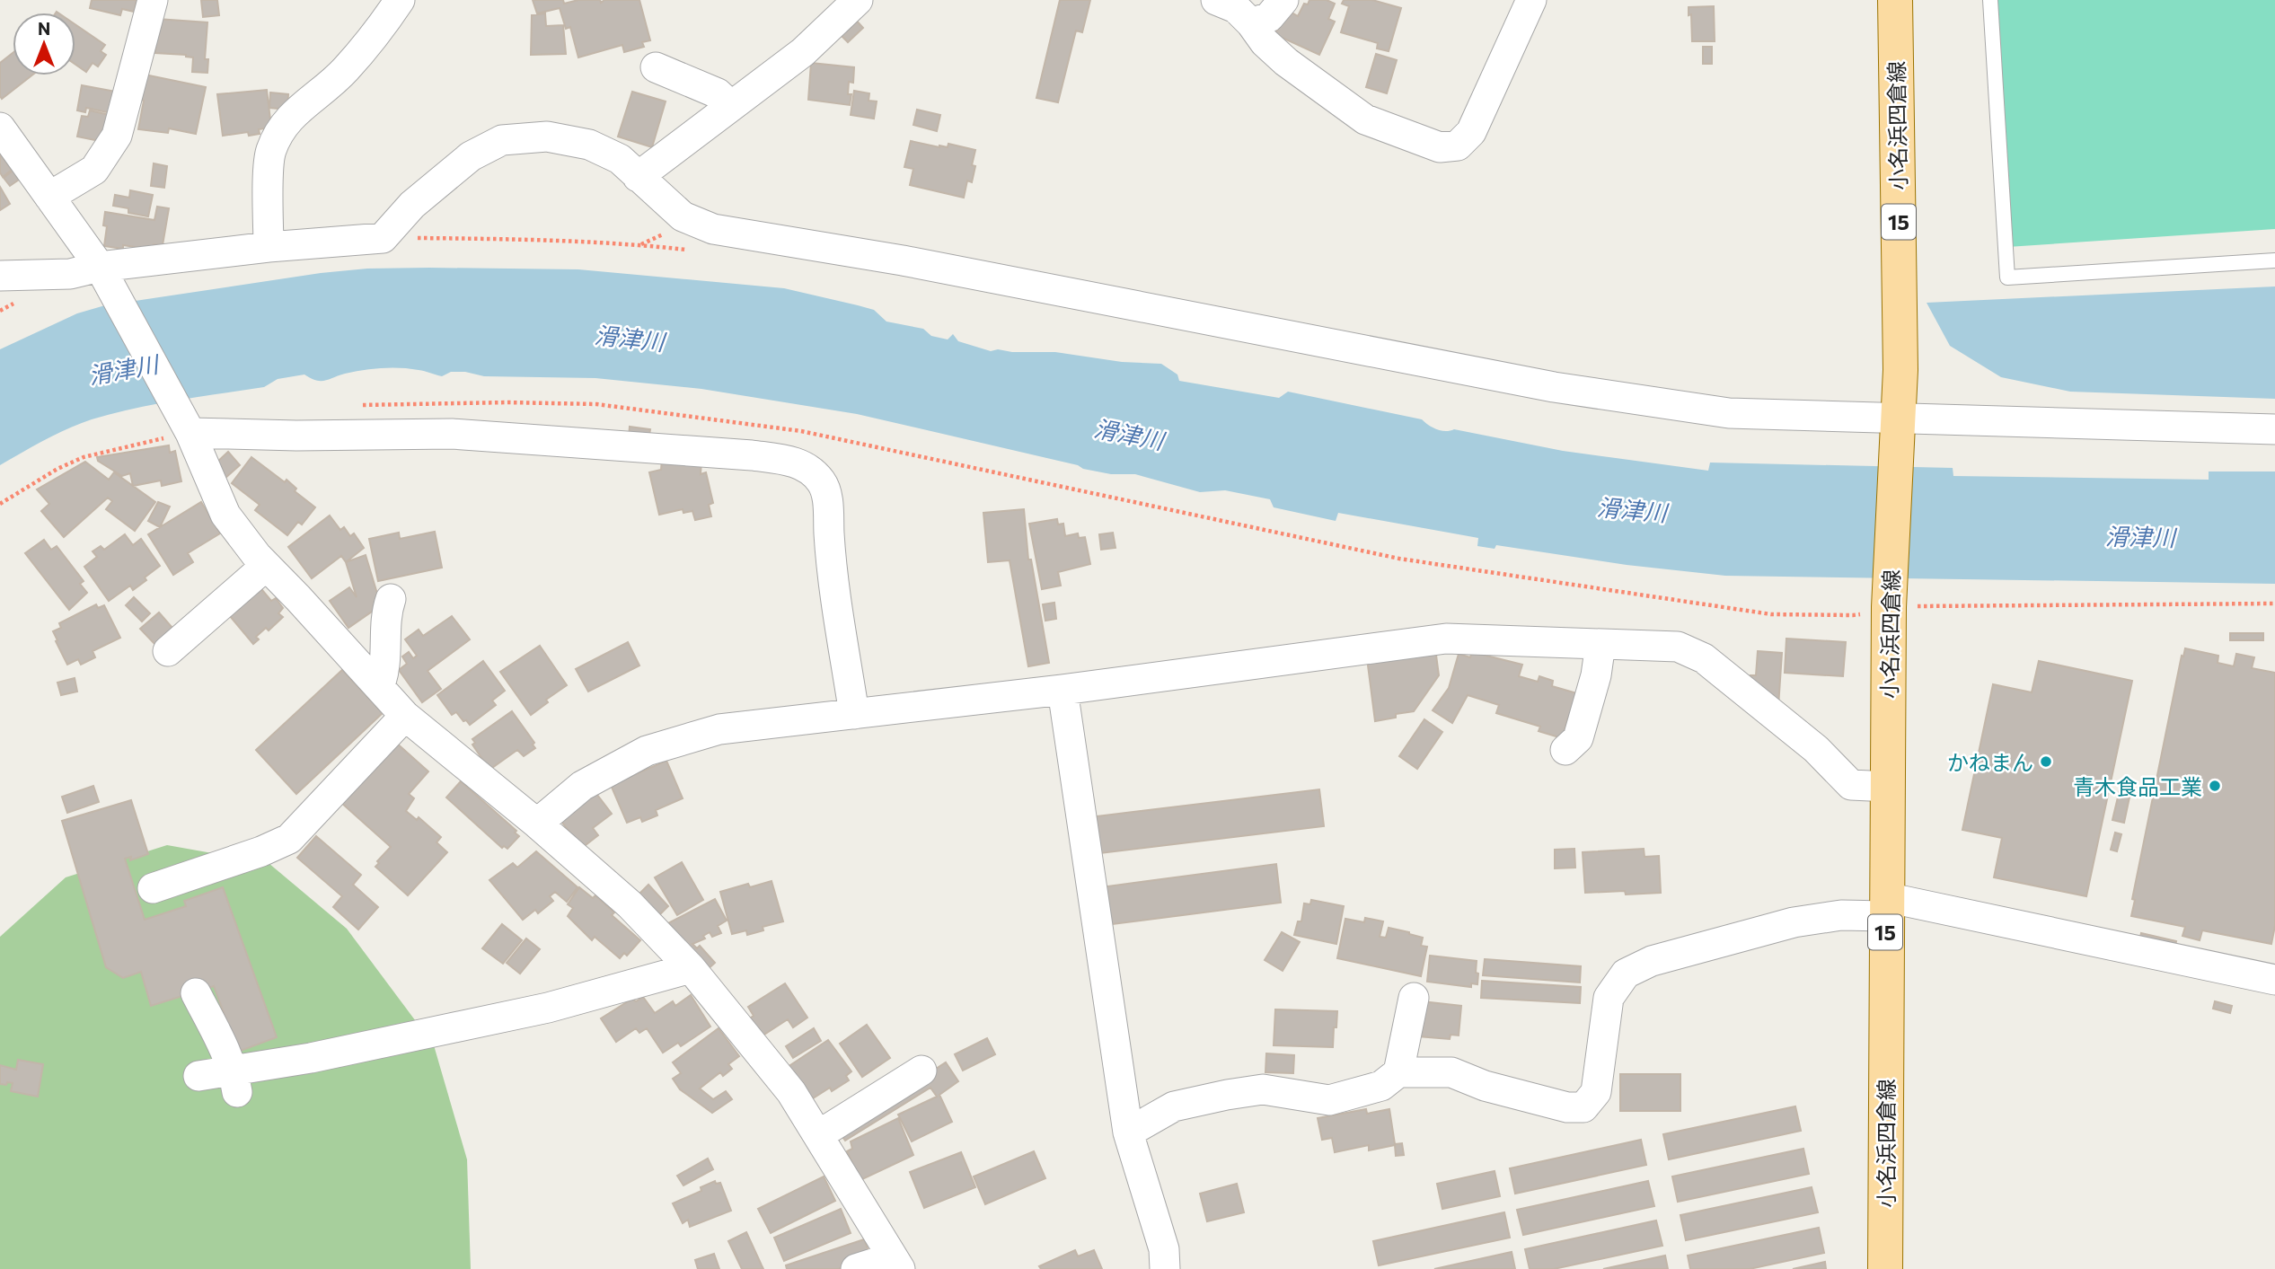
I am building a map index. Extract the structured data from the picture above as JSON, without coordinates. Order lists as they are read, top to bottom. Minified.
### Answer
{"streets":{"main road":["小名浜四倉線","15"]},"water":["滑津川"],"places":["かねまん","青木食品工業"],"north":"top"}
